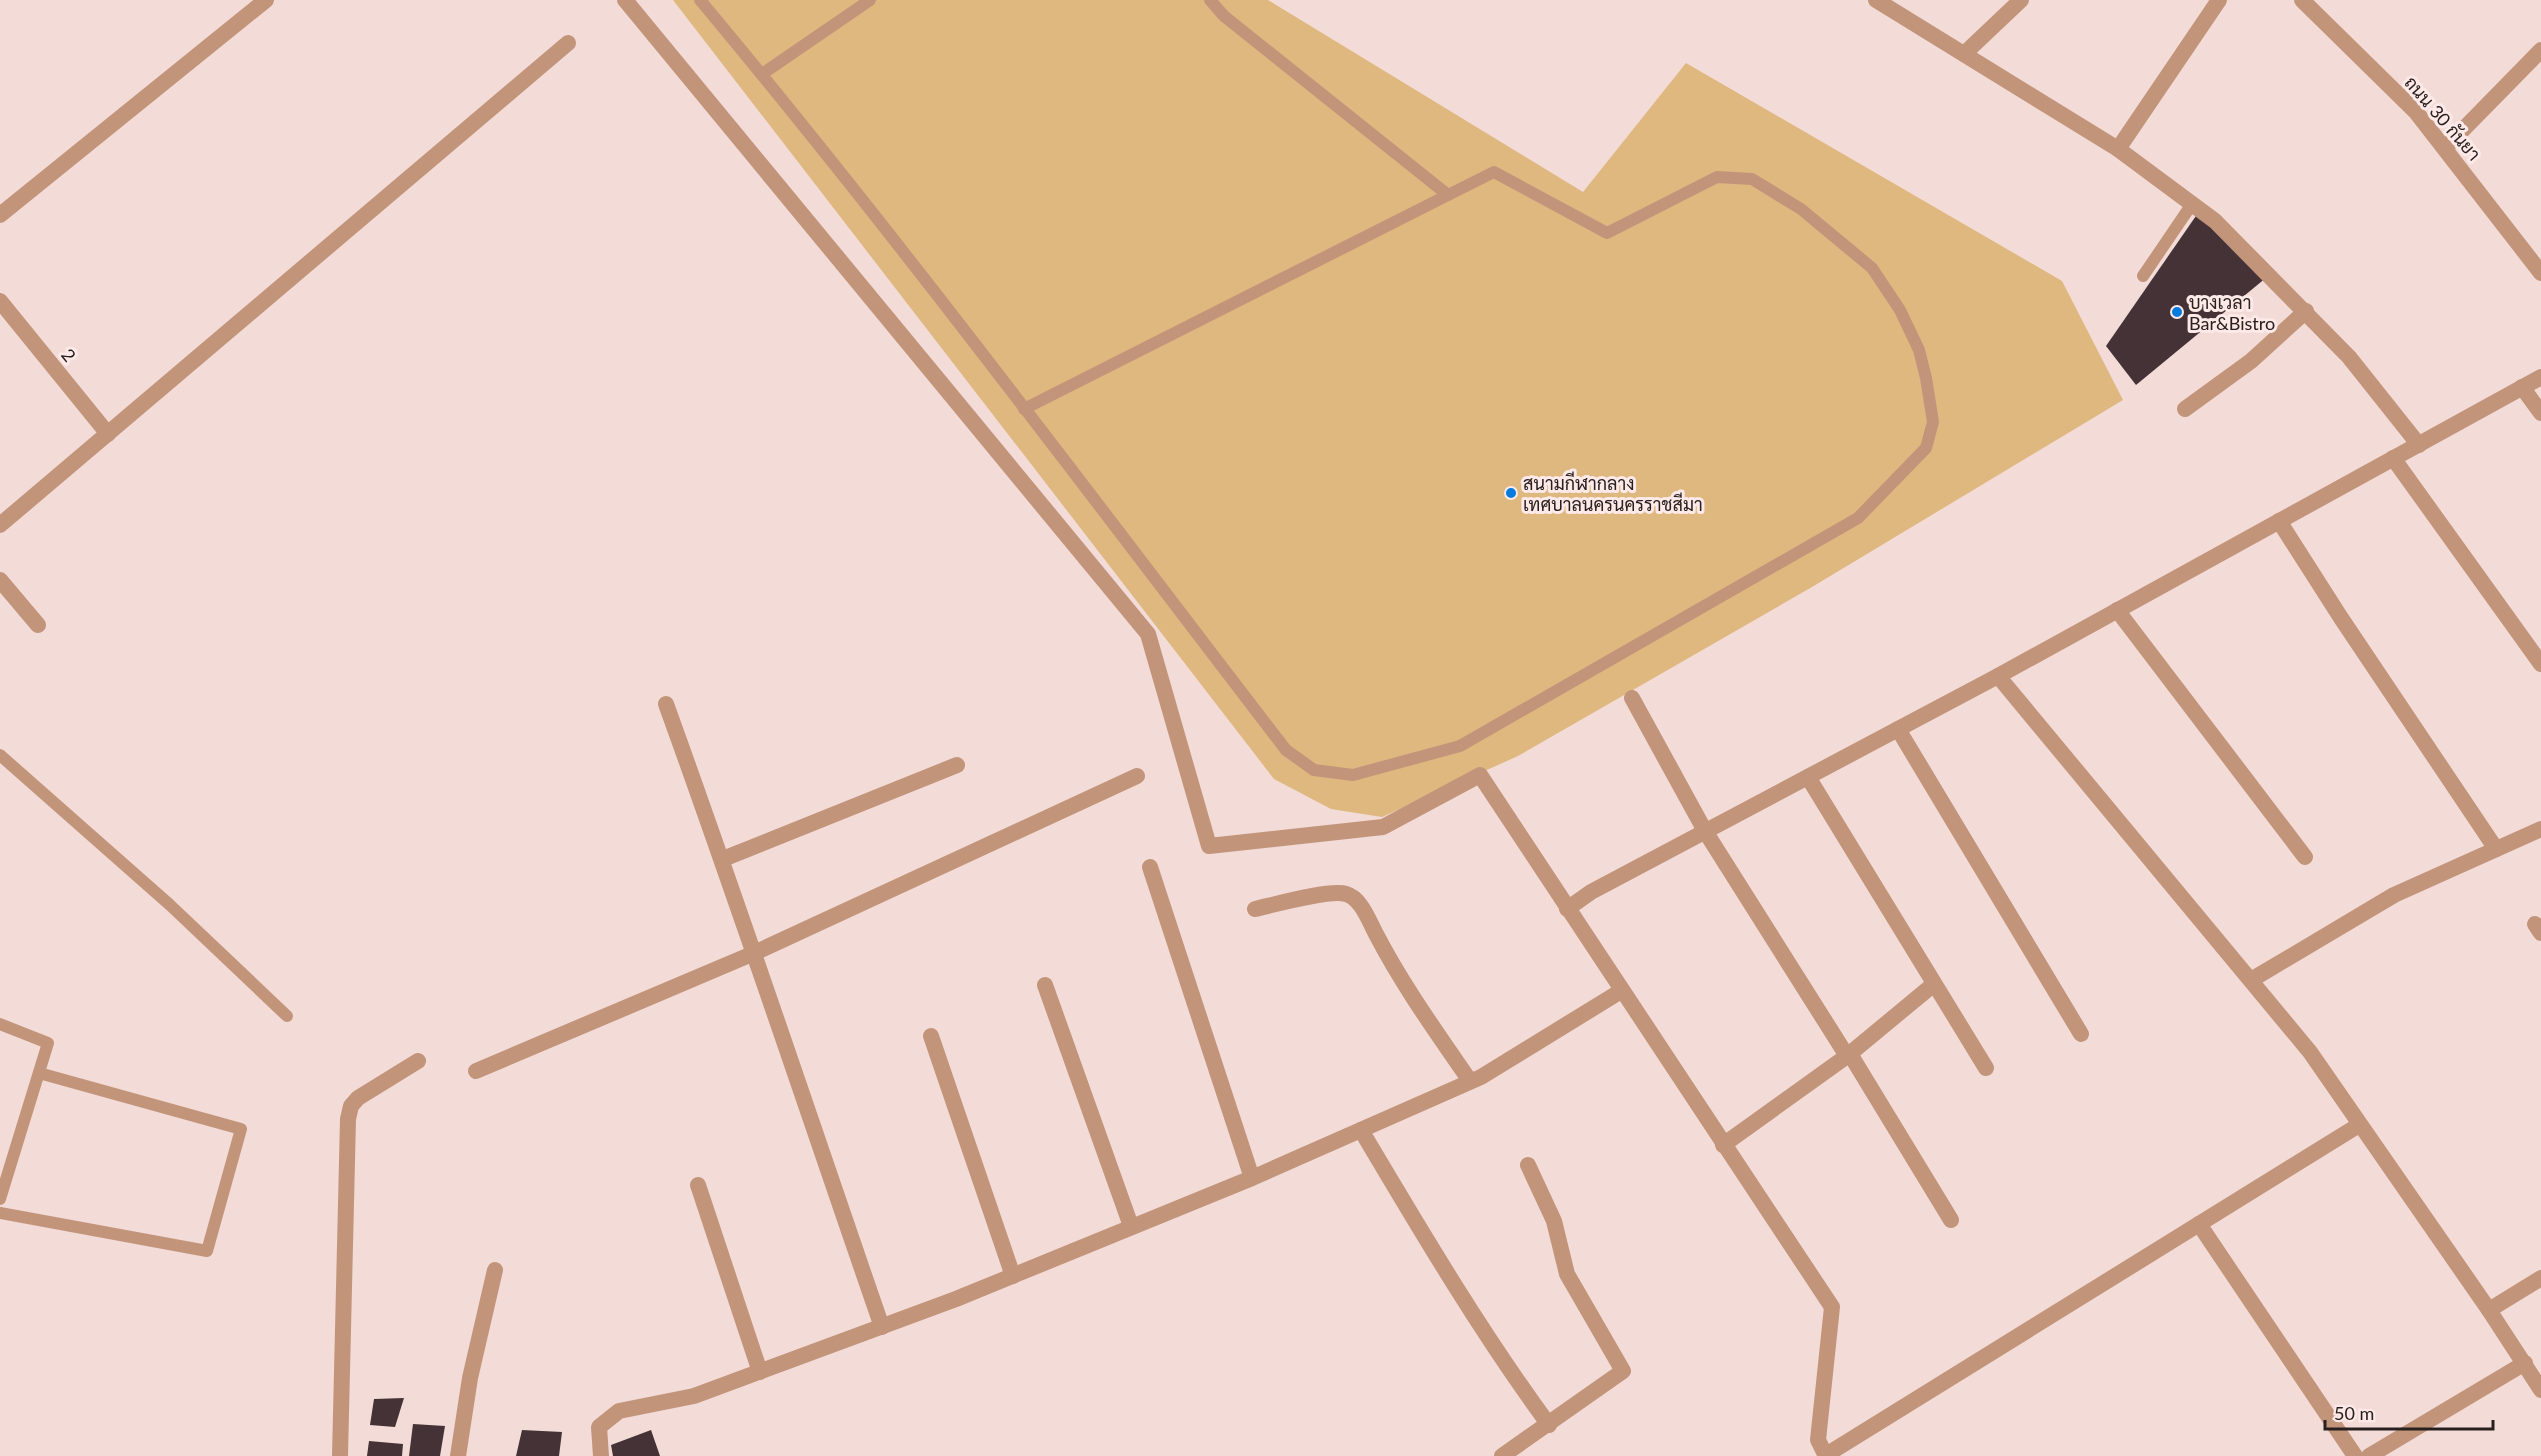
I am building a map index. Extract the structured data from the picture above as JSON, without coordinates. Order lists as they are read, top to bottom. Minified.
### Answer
{"streets":{"street":["ถนน 30 กันยา","2"]},"places":["บางเวลา Bar&Bistro","สนามกีฬากลาง เทศบาลนครนครราชสีมา"],"scale_bar":"50 m"}
